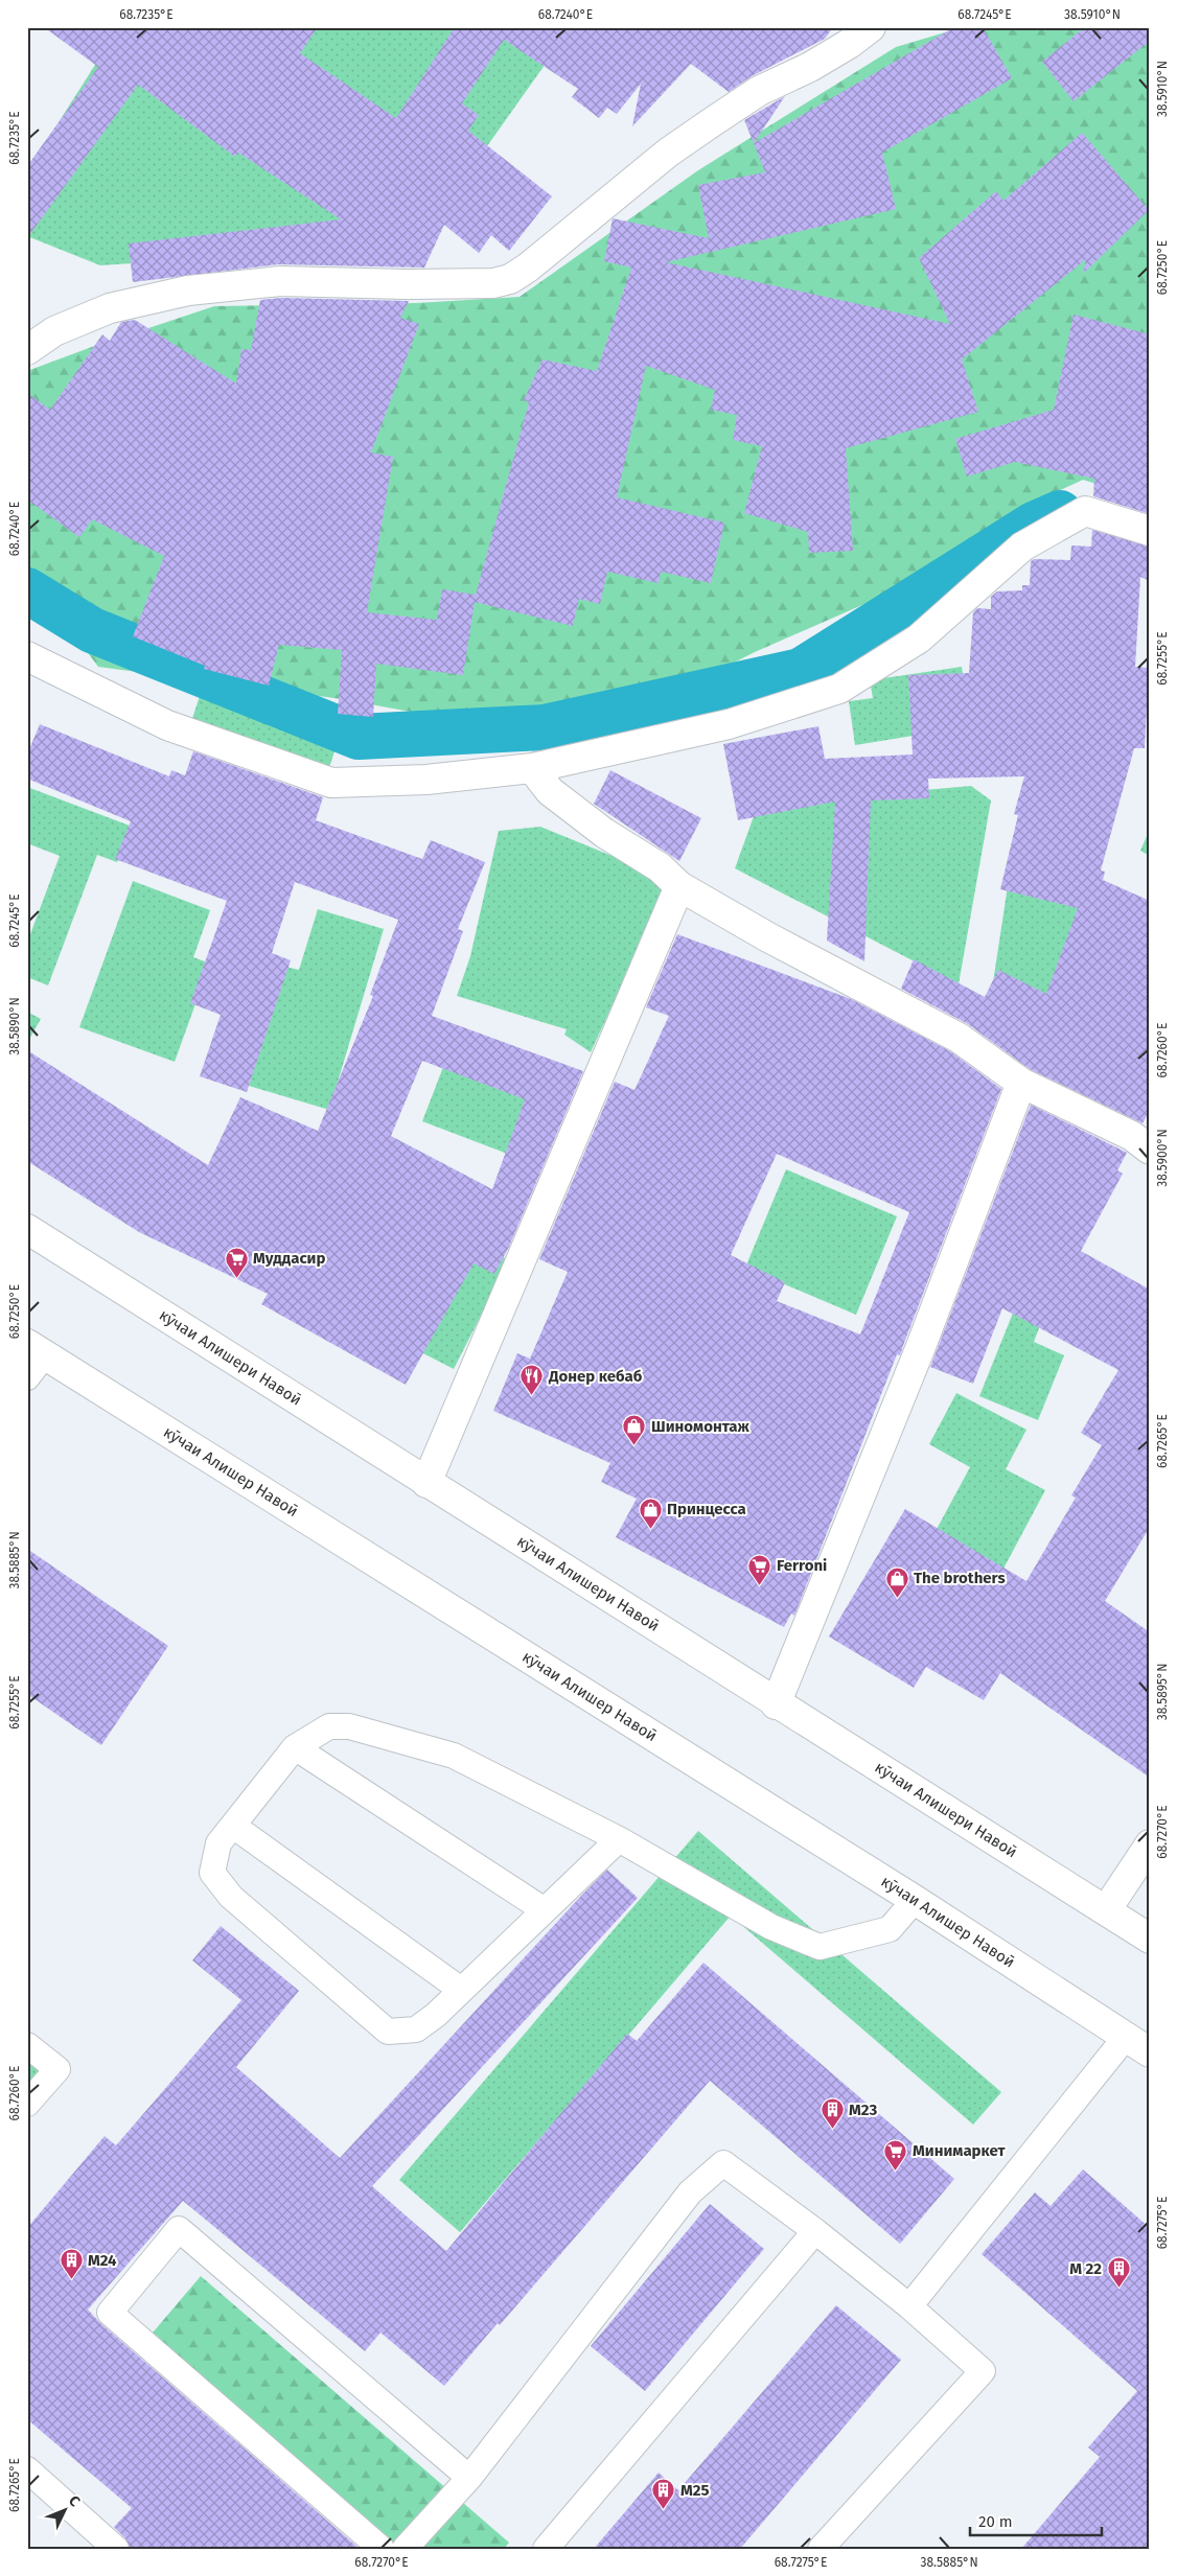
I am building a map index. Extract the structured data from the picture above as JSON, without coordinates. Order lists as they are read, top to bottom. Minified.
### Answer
{"streets":{"street":["кӯчаи Алишери Навоӣ","кӯчаи Алишер Навоӣ"]},"places":{"supermarket":["Муддасир","Ferroni","Минимаркет"],"restaurant":["Донер кебаб"],"shop":["Шиномонтаж","Принцесса","The brothers"],"building":["М23","М24","M 22","М25"]},"scale_bar":"20 m","north":"top right","coordinates":["68.7235°E","68.7240°E","68.7245°E","38.5910°N","68.7250°E","68.7255°E","38.5890°N","68.7260°E","38.5900°N","68.7265°E","38.5885°N","38.5895°N","68.7270°E","68.7275°E"]}
